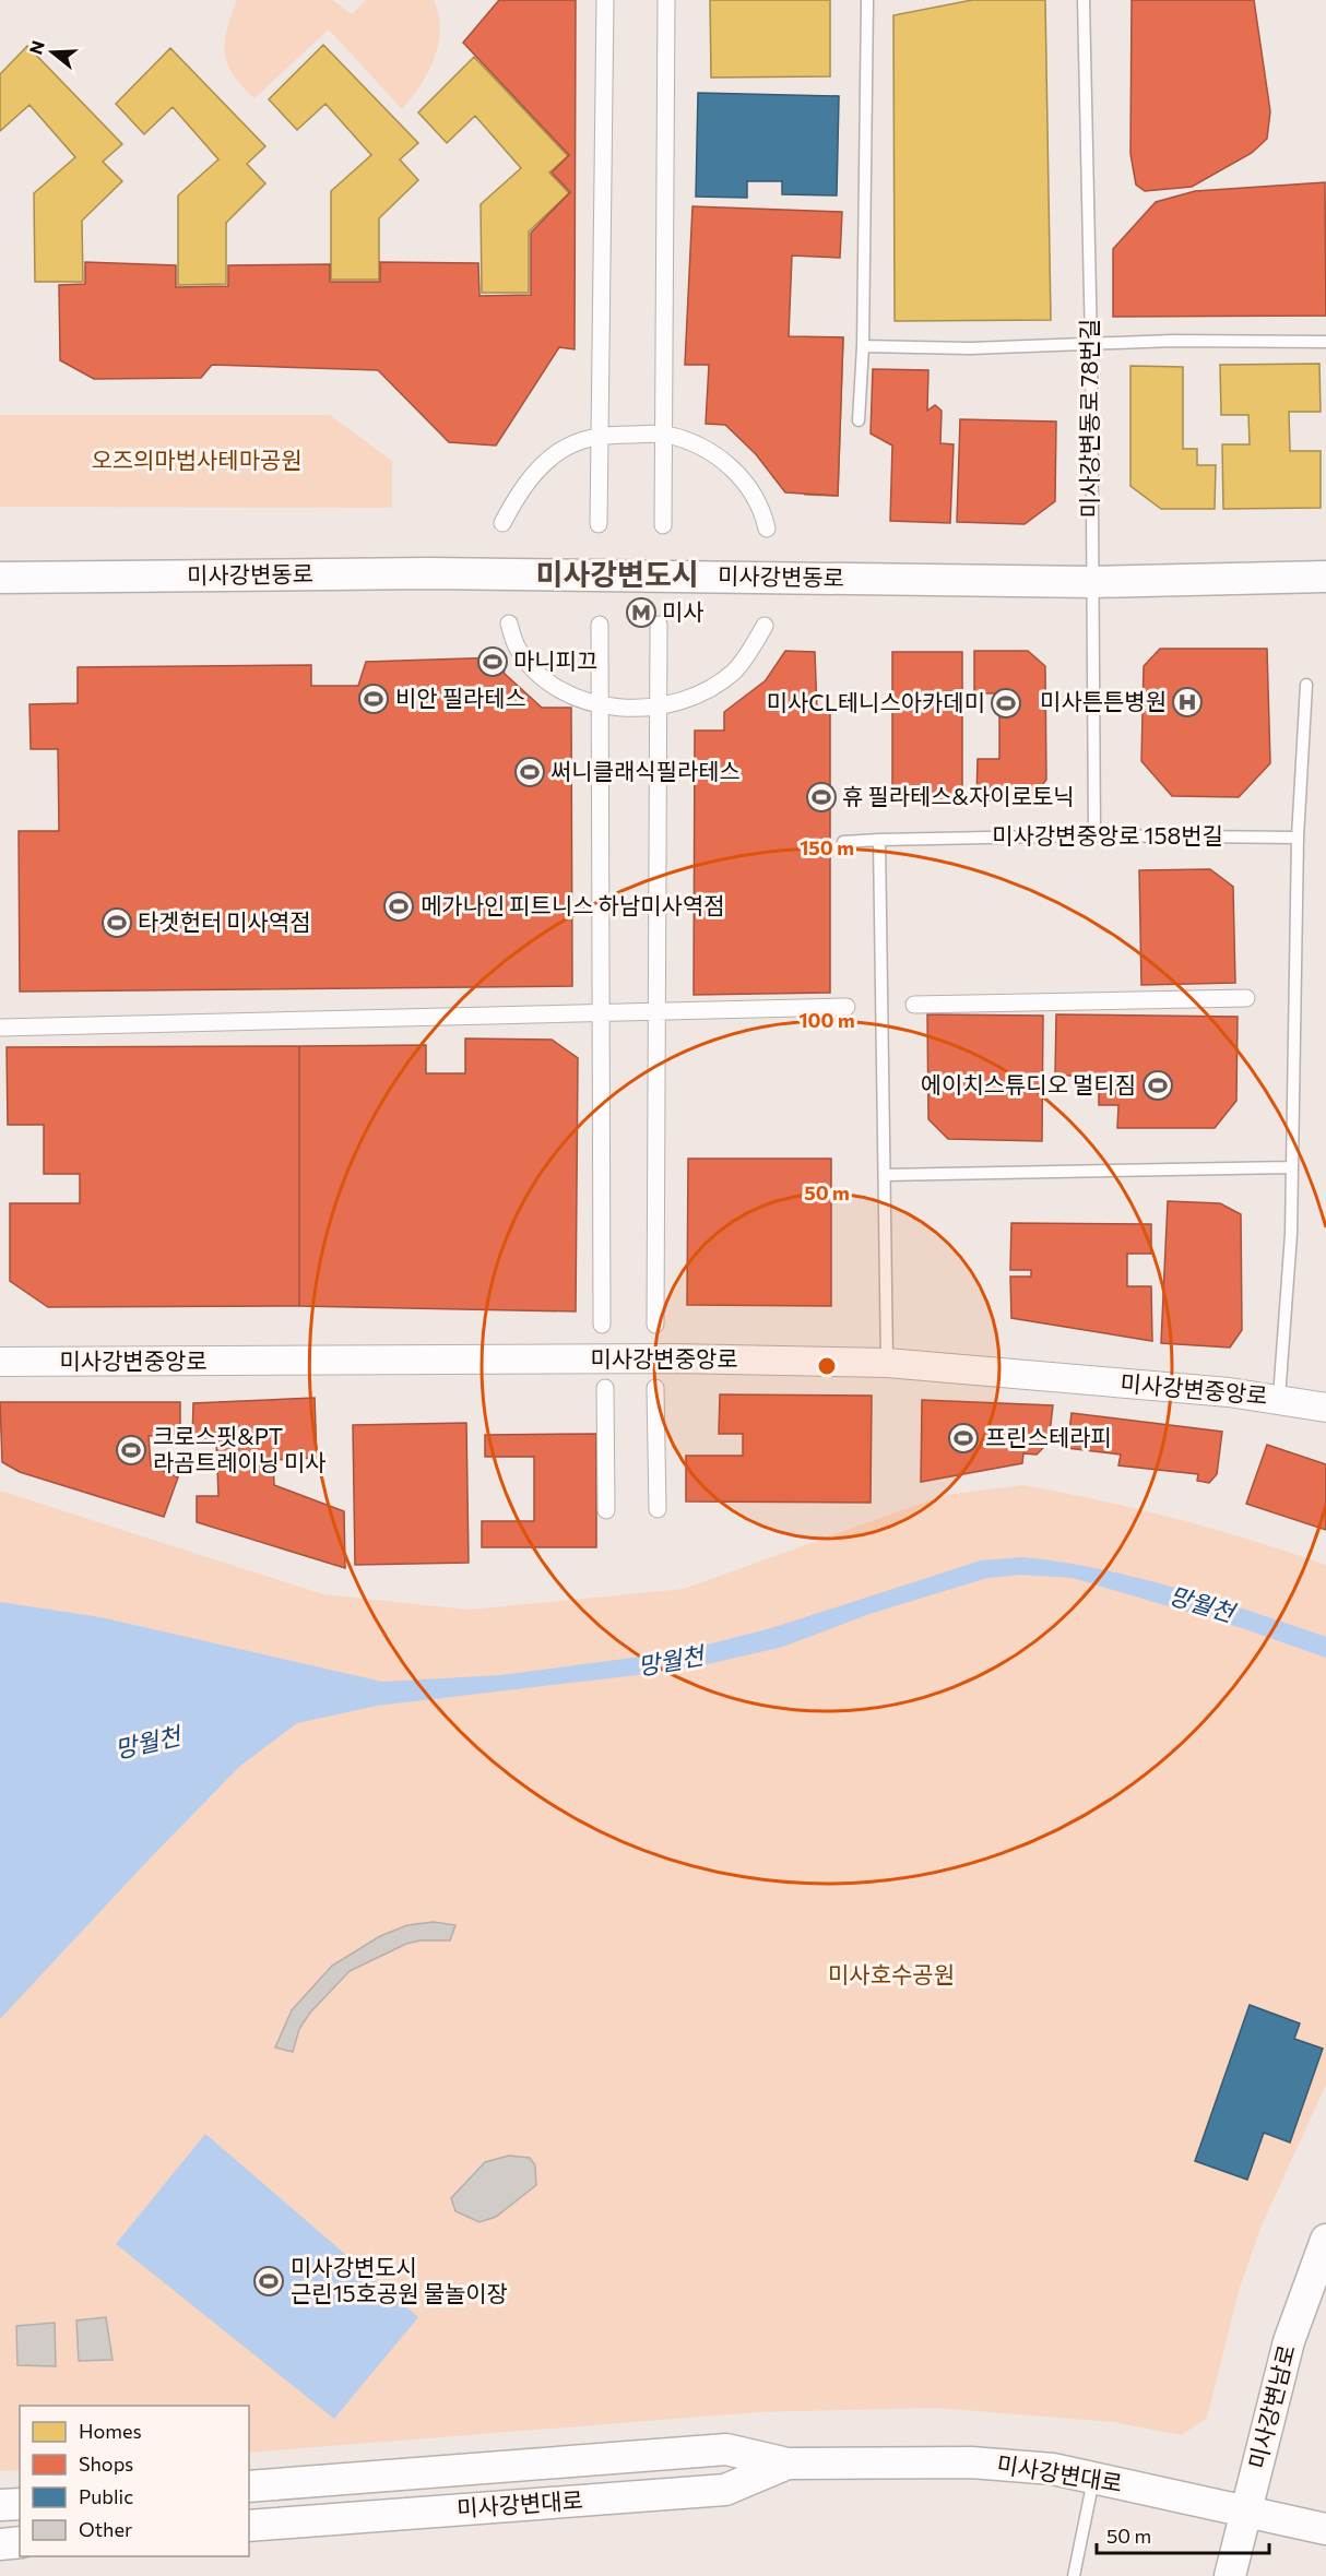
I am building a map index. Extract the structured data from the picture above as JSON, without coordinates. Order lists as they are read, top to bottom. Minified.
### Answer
{"streets":{"main road":["미사강변동로","미사강변남로","미사강변대로"],"street":["미사강변중앙로"],"lane":["미사강변동로 78번길","미사강변중앙로 158번길"]},"crossings":[["미사강변동로 78번길","미사강변동로"],["미사강변동로 78번길","미사강변중앙로 158번길"],["미사강변남로","미사강변대로"]],"districts":["미사강변도시"],"water":["망월천"],"parks":["오즈의마법사테마공원","미사호수공원"],"places":{"metro station":["미사"],"sports":["마니피끄","비안 필라테스","미사CL테니스아카데미","써니클래식필라테스","휴 필라테스&자이로토닉","메가나인 피트니스 하남미사역점","타겟헌터 미사역점","에이치스튜디오 멀티짐","프린스테라피","크로스핏&PT 라곰트레이닝 미사","미사강변도시 근린15호공원 물놀이장"],"hospital":["미사튼튼병원"]},"legend":["Homes","Shops","Public","Other"],"scale_bar":"50 m","north":"left","rings":["150 m","100 m","50 m"]}
